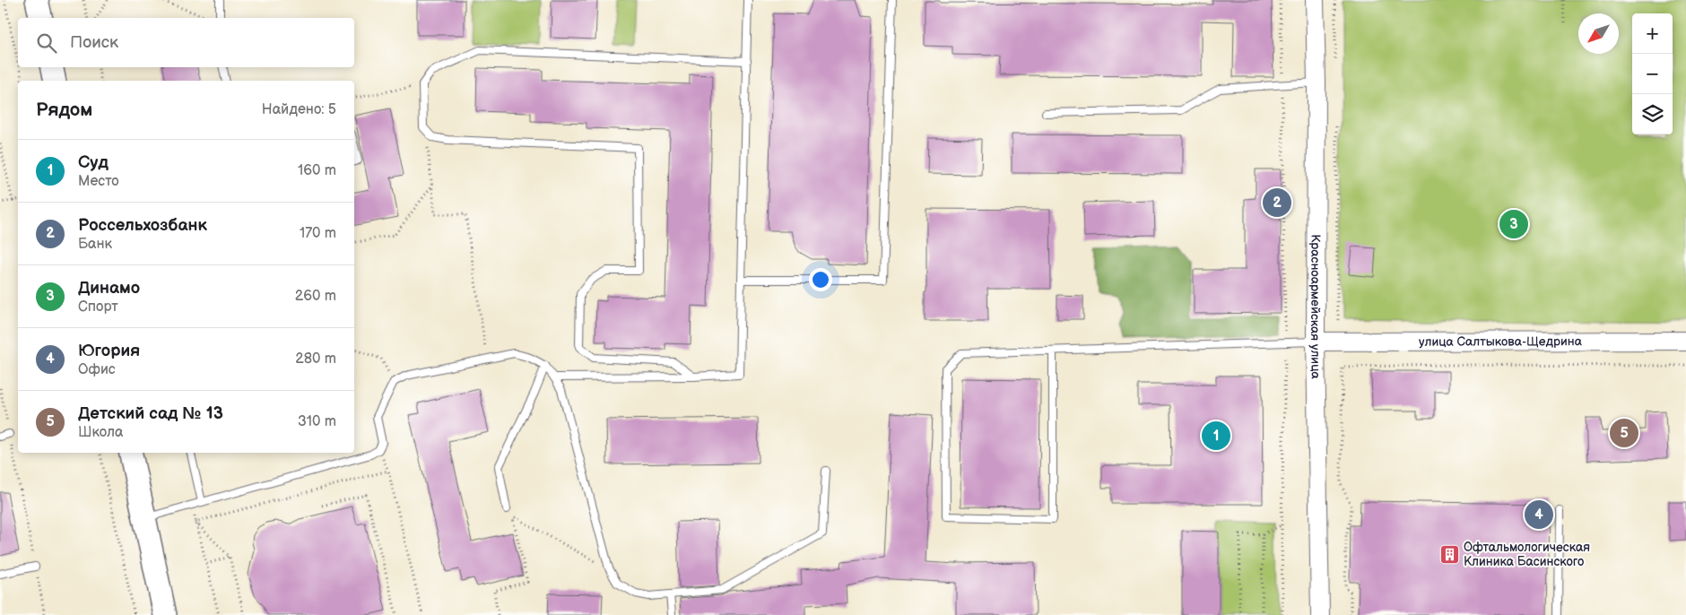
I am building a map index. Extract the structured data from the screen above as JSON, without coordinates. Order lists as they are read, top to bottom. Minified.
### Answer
{"streets":{"street":["Красноармейская улица","улица Салтыкова-Щедрина"]},"crossings":[["Красноармейская улица","улица Салтыкова-Щедрина"]],"places":{"building":["Офтальмологическая Клиника Басинского"]},"north":"bottom left","page":{"map_buttons":["+","−"],"search":"Поиск","heading":["Рядом","Найдено: 5"],"list":[{"mark":"1","name":"Суд","note":"Место","value":"160 m"},{"mark":"2","name":"Россельхозбанк","note":"Банк","value":"170 m"},{"mark":"3","name":"Динамо","note":"Спорт","value":"260 m"},{"mark":"4","name":"Югория","note":"Офис","value":"280 m"},{"mark":"5","name":"Детский сад № 13","note":"Школа","value":"310 m"}],"pins":["2","3","5","1","4"]}}
